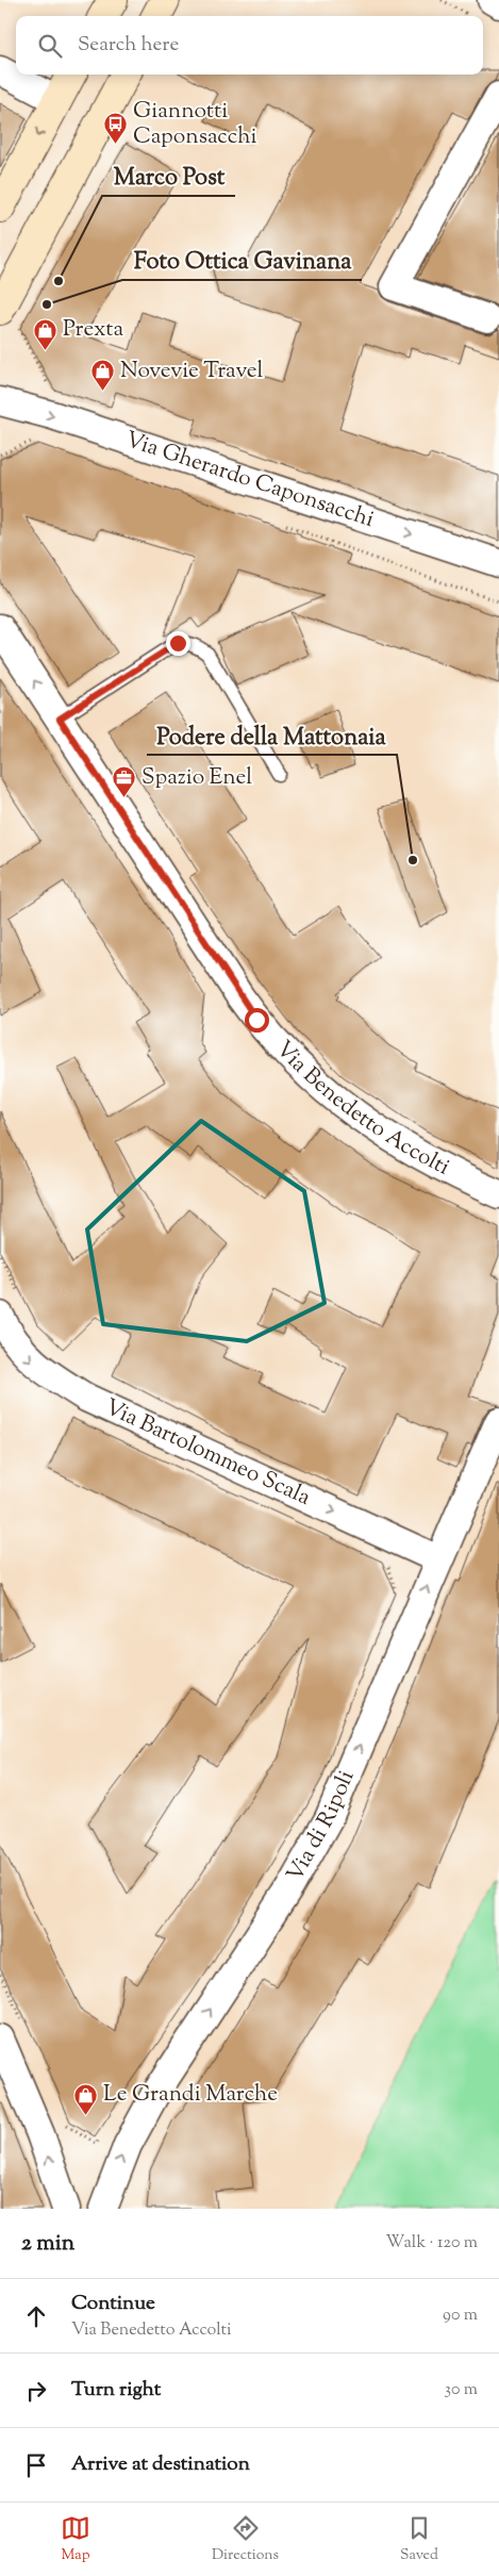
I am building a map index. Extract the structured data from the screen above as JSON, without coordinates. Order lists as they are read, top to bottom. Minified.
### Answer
{"streets":{"street":["Via Gherardo Caponsacchi","Via Benedetto Accolti","Via Bartolommeo Scala","Via di Ripoli"]},"crossings":[["Via Bartolommeo Scala","Via di Ripoli"]],"one_way":["Via Gherardo Caponsacchi","Via Bartolommeo Scala","Via di Ripoli"],"places":{"bus stop":["Giannotti Caponsacchi"],"other":["Marco Post","Foto Ottica Gavinana","Podere della Mattonaia"],"shop":["Prexta","Novevie Travel","Le Grandi Marche"],"office":["Spazio Enel"]},"page":{"search":"Search here","heading":["2 min","Walk · 120 m"],"list":[["Continue","Via Benedetto Accolti","90 m"],["Turn right","30 m"],"Arrive at destination"],"nav":["Map","Directions","Saved"]}}
